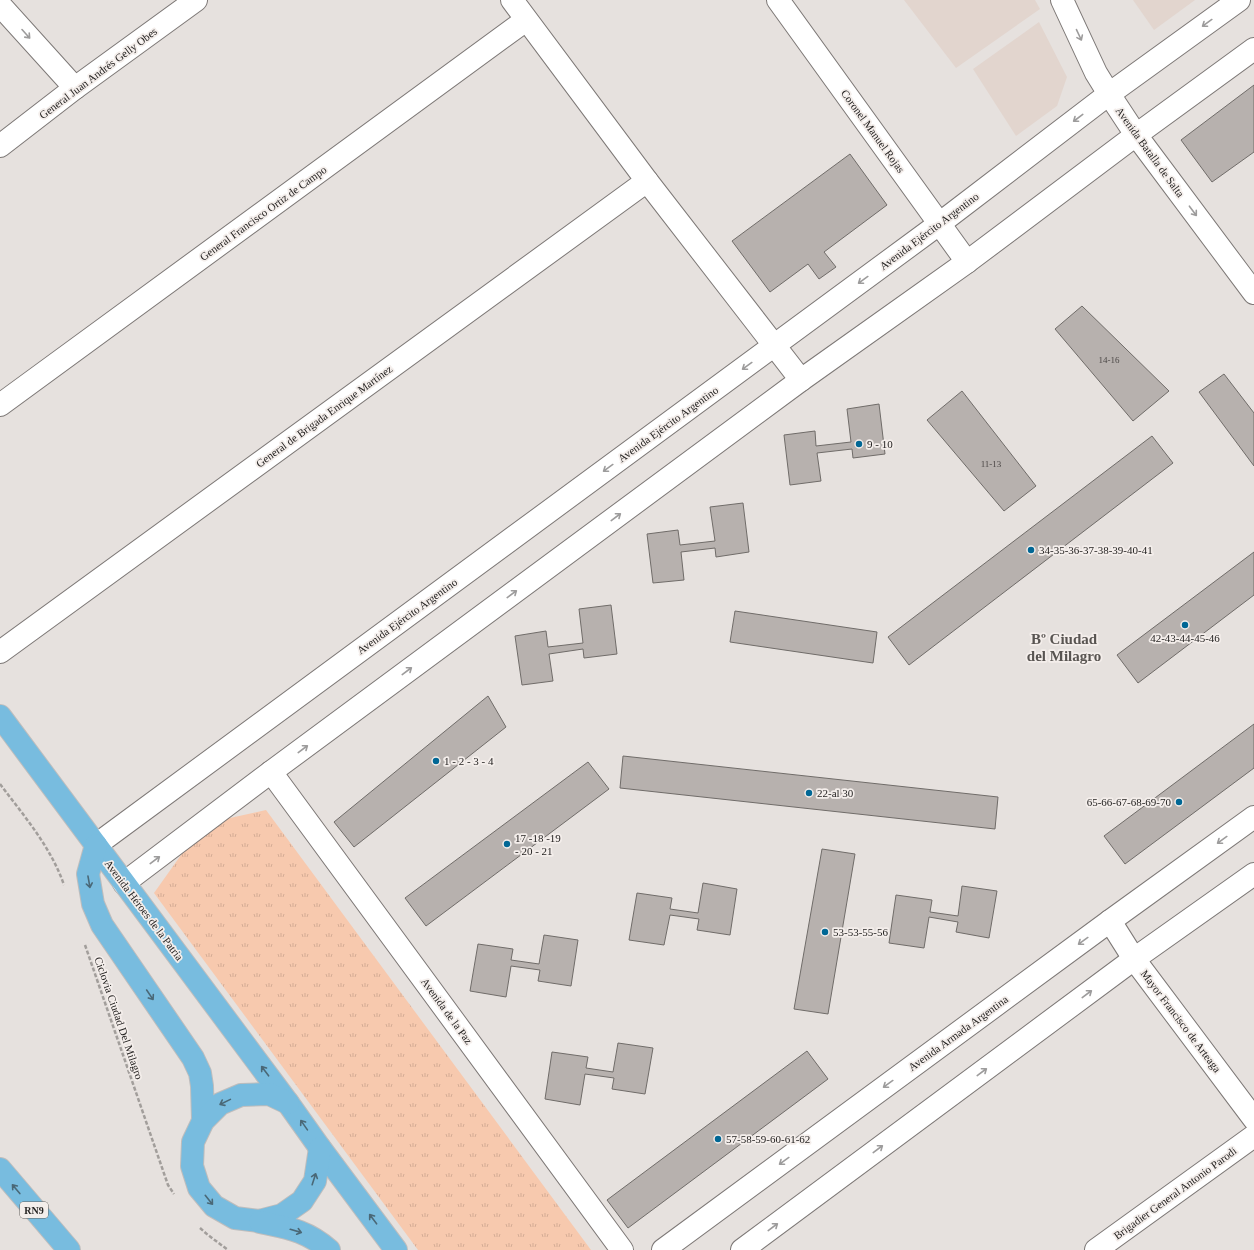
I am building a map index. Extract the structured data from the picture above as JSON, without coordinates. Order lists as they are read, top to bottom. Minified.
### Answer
{"streets":{"main road":["Avenida Héroes de la Patria","RN9"],"street":["General Juan Andrés Gelly Obes","Coronel Manuel Rojas","Avenida Batalla de Salta","General Francisco Ortiz de Campo","Avenida Ejército Argentino","General de Brigada Enrique Martínez","Avenida de la Paz","Mayor Francisco de Arteaga","Avenida Armada Argentina","Brigadier General Antonio Parodi"],"path":["Ciclovia Ciudad Del Milagro"]},"crossings":[["Coronel Manuel Rojas","Avenida Ejército Argentino"],["Avenida Batalla de Salta","Avenida Ejército Argentino"],["Avenida Ejército Argentino","Avenida Héroes de la Patria"],["Mayor Francisco de Arteaga","Avenida Armada Argentina"]],"one_way":["Avenida Batalla de Salta"],"districts":["Bº Ciudad del Milagro"],"places":["9 - 10","34-35-36-37-38-39-40-41","42-43-44-45-46","1 - 2 - 3 - 4","22-al 30","65-66-67-68-69-70","17 -18 -19 - 20 - 21","53-53-55-56","57-58-59-60-61-62"],"house_numbers":["14-16","11-13"]}
